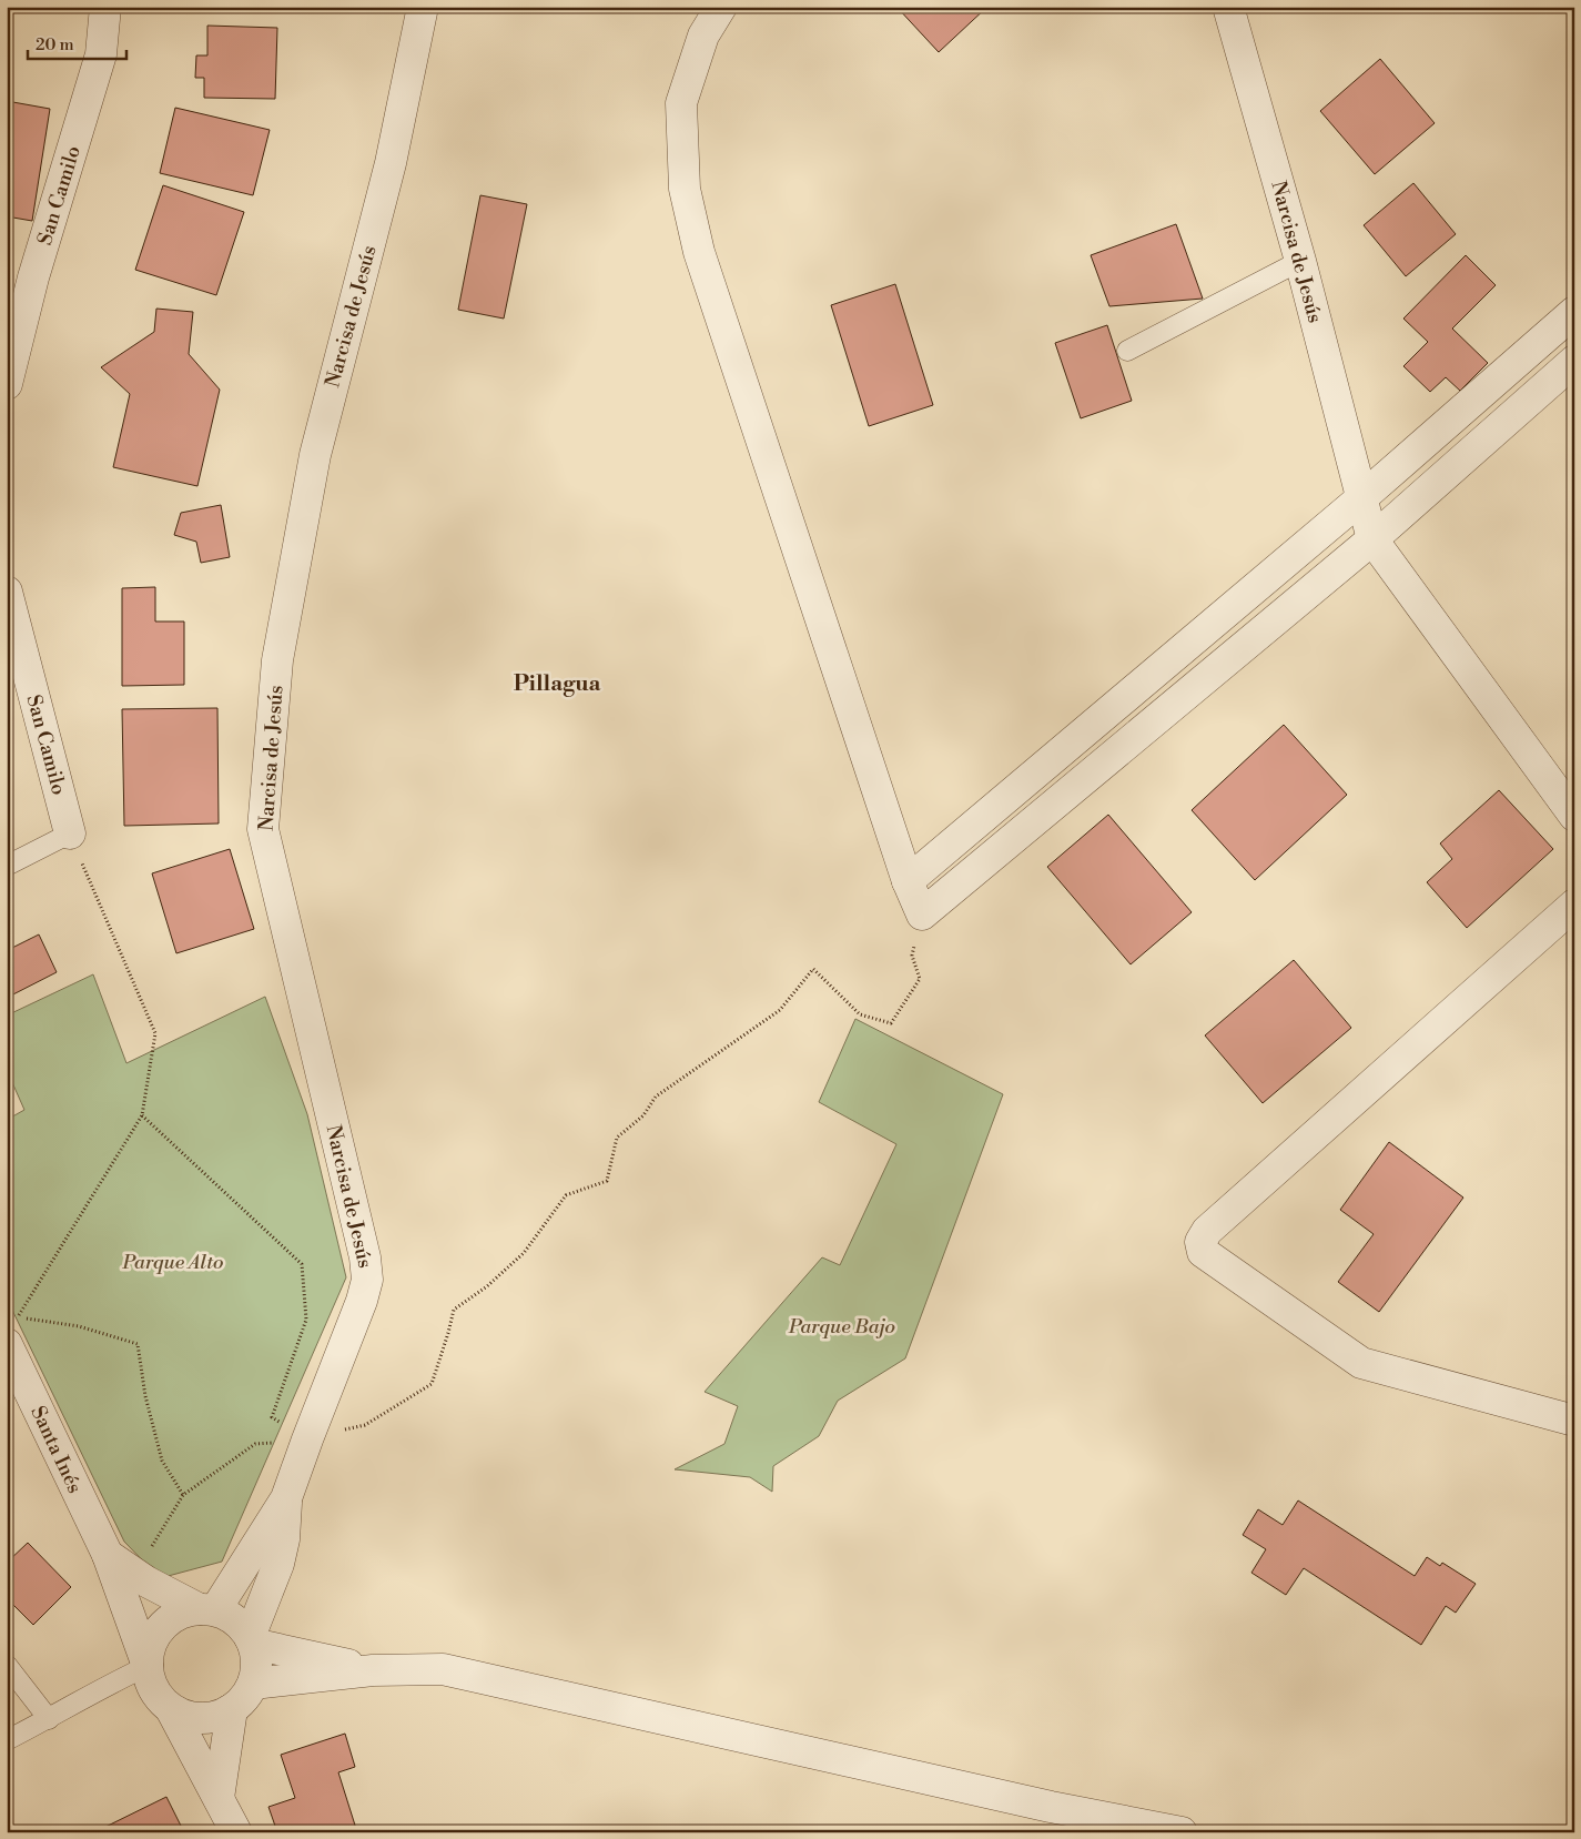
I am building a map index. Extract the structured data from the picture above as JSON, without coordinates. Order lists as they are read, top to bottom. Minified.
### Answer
{"streets":{"street":["San Camilo","Narcisa de Jesús","Santa Inés"]},"crossings":[["Narcisa de Jesús","Santa Inés"]],"districts":["Pillagua"],"parks":["Parque Alto","Parque Bajo"],"scale_bar":"20 m"}
